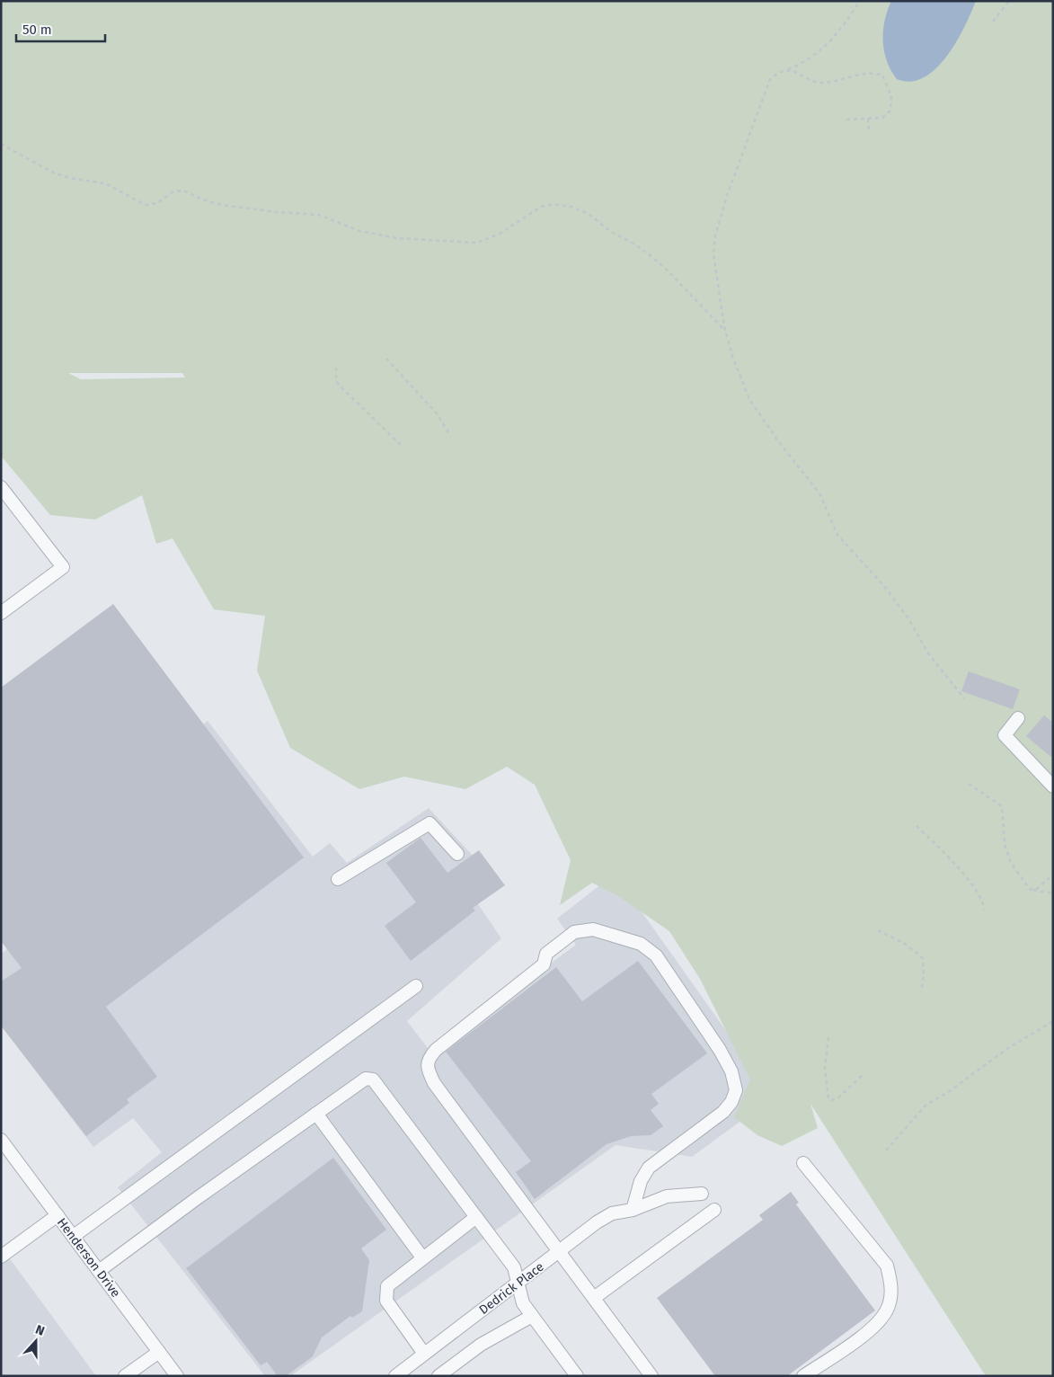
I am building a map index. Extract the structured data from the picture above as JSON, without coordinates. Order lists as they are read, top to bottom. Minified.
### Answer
{"streets":{"street":["Henderson Drive","Dedrick Place"]},"scale_bar":"50 m","north":"top"}
